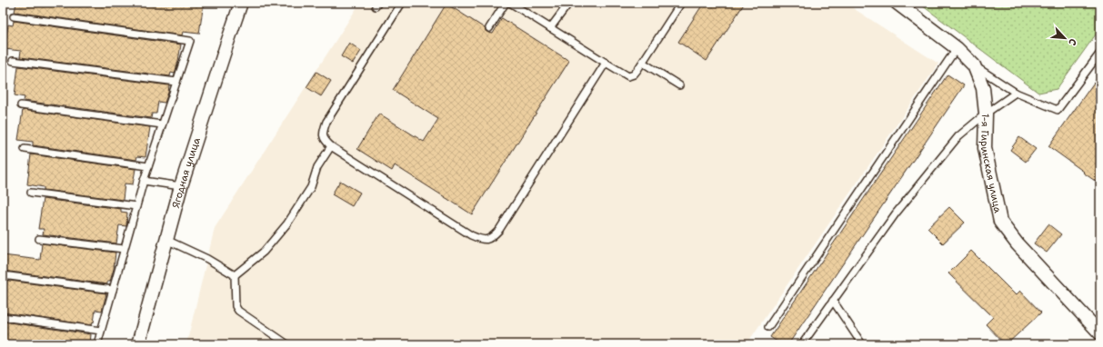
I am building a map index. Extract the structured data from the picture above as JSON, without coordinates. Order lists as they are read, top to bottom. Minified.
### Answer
{"streets":{"street":["1-я Гиринская улица","Ягодная улица"]},"north":"bottom right"}
